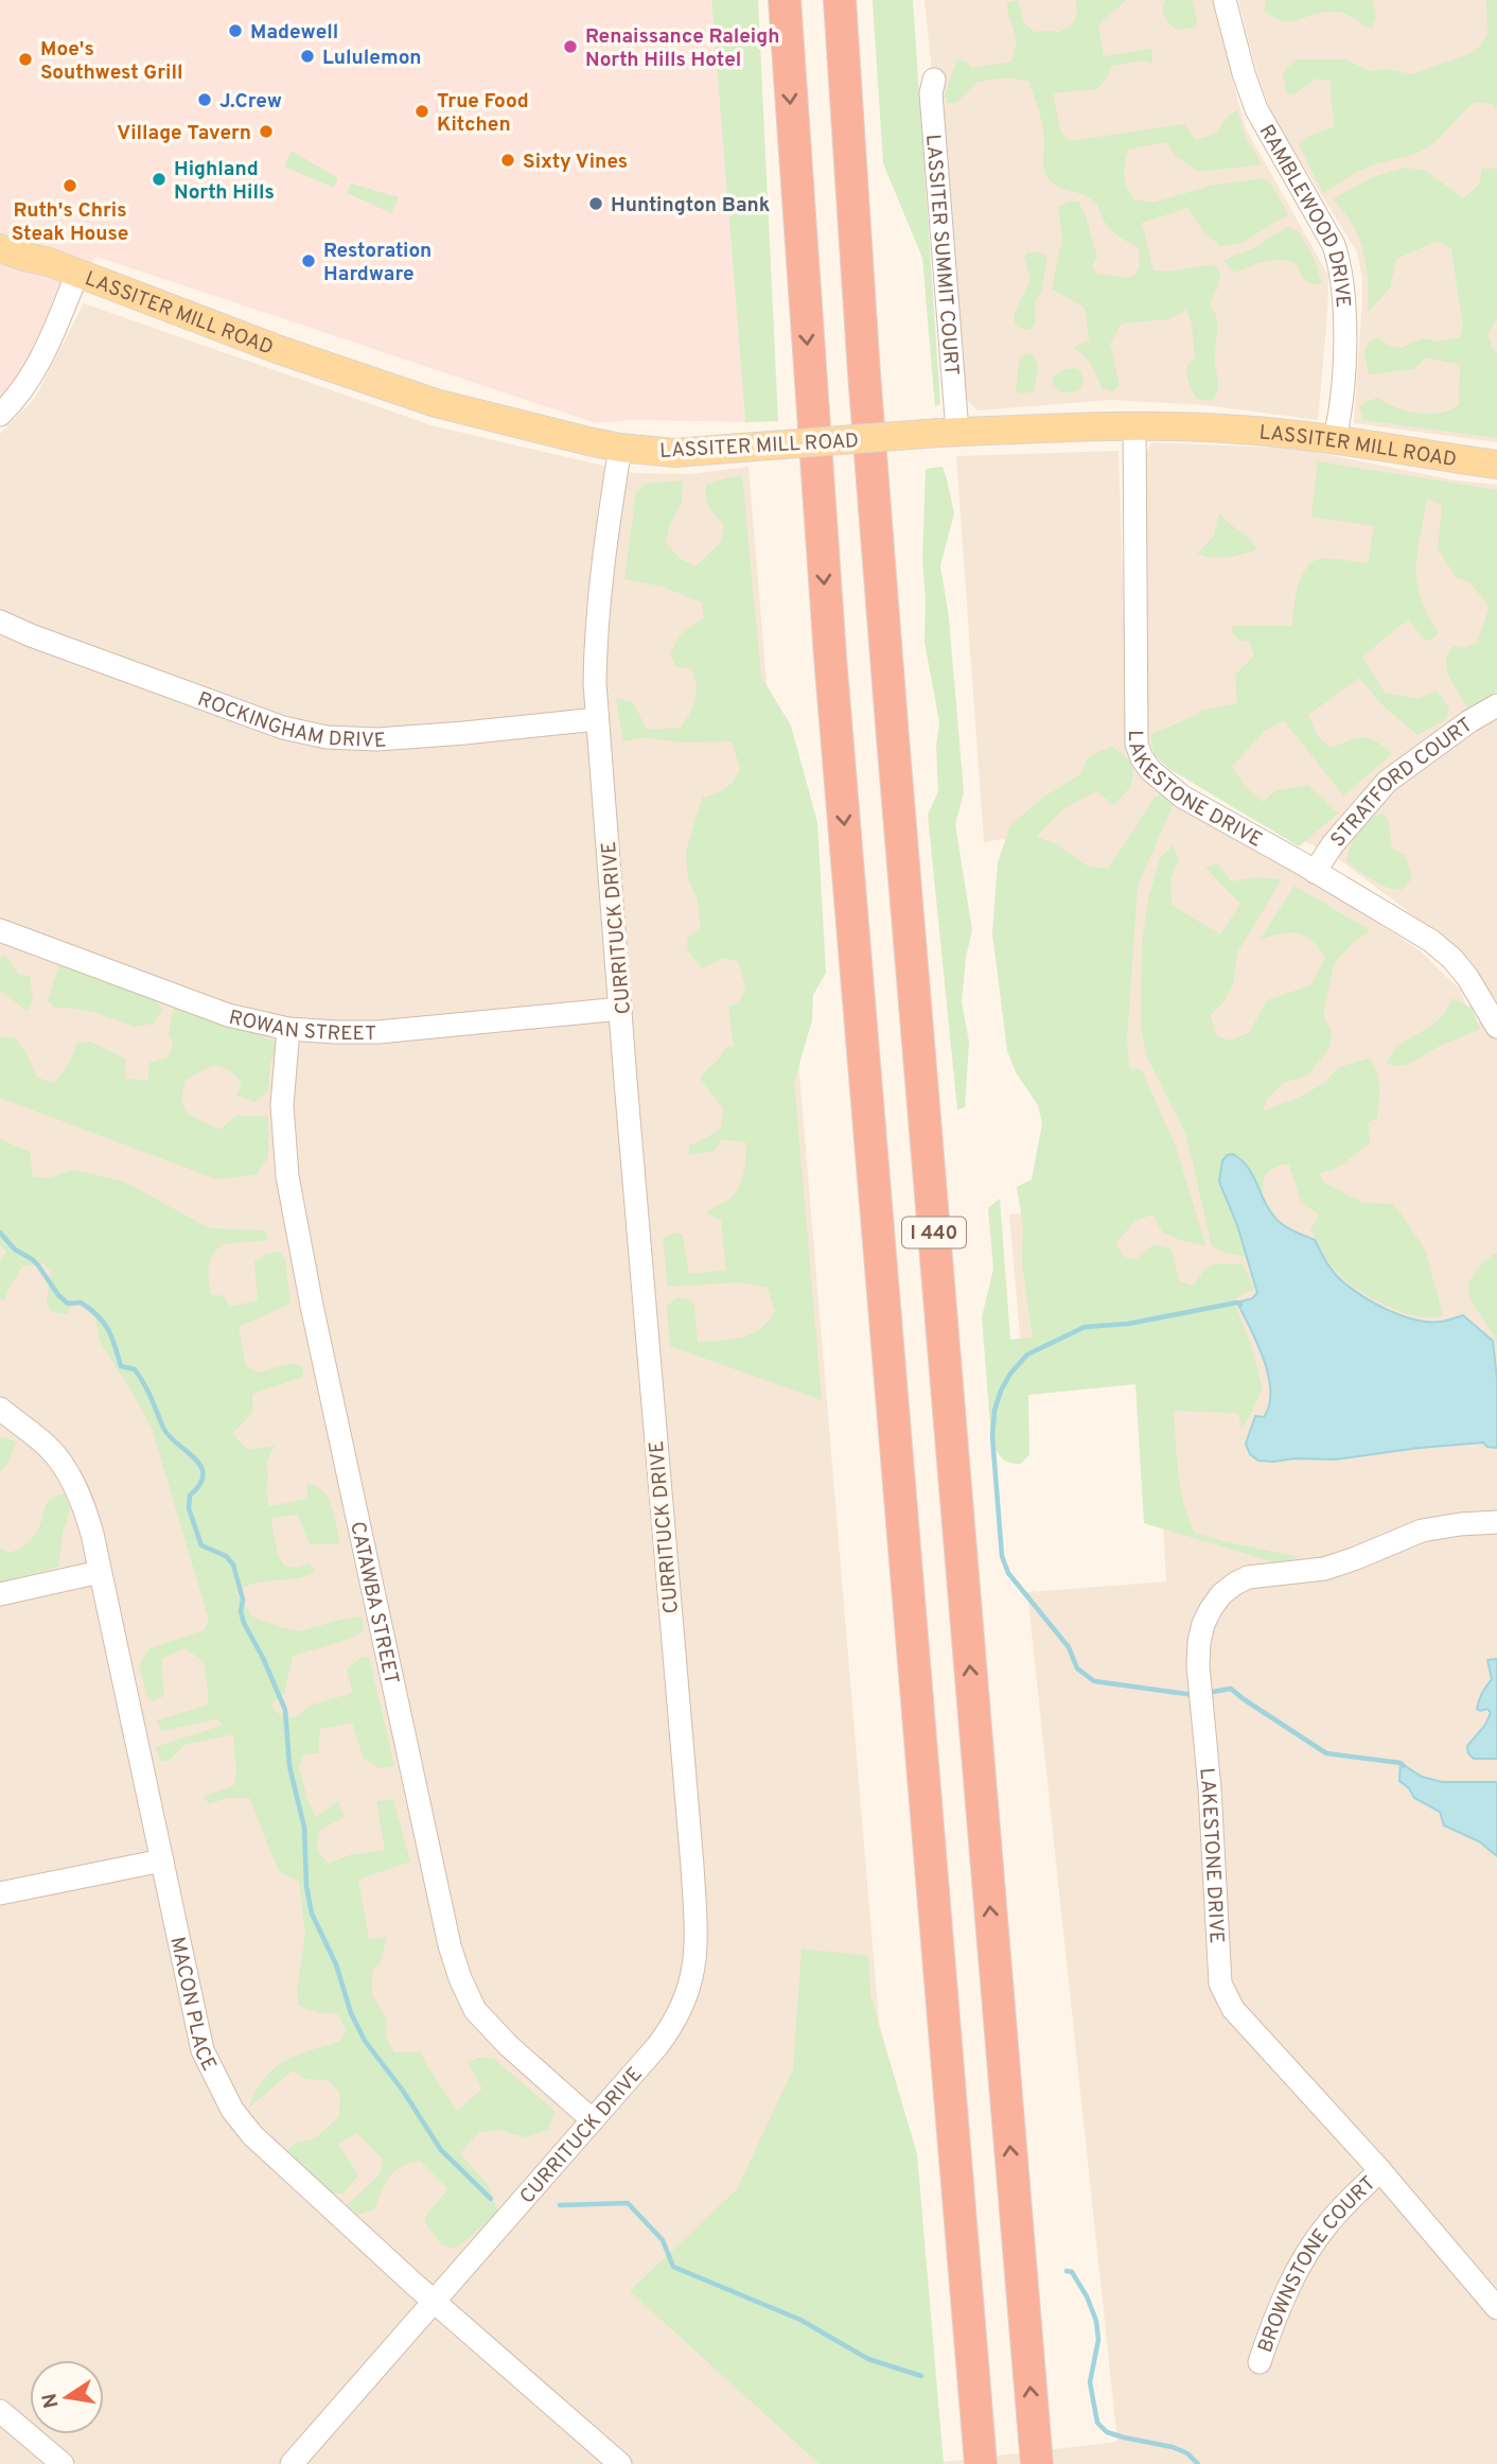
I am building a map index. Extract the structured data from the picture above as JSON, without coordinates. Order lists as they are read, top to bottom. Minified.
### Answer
{"streets":{"highway":["I 440"],"main road":["LASSITER MILL ROAD"],"street":["RAMBLEWOOD DRIVE","LASSITER SUMMIT COURT","ROCKINGHAM DRIVE","LAKESTONE DRIVE","STRATFORD COURT","CURRITUCK DRIVE","ROWAN STREET","CATAWBA STREET","MACON PLACE","BROWNSTONE COURT"]},"crossings":[["RAMBLEWOOD DRIVE","LASSITER MILL ROAD"],["LASSITER SUMMIT COURT","LASSITER MILL ROAD"],["LASSITER MILL ROAD","LAKESTONE DRIVE"],["LASSITER MILL ROAD","CURRITUCK DRIVE"],["ROCKINGHAM DRIVE","CURRITUCK DRIVE"],["LAKESTONE DRIVE","STRATFORD COURT"],["LAKESTONE DRIVE","BROWNSTONE COURT"],["CURRITUCK DRIVE","ROWAN STREET"],["CURRITUCK DRIVE","CATAWBA STREET"],["CURRITUCK DRIVE","MACON PLACE"],["ROWAN STREET","CATAWBA STREET"]],"places":["Madewell","Renaissance Raleigh North Hills Hotel","Lululemon","Moe's Southwest Grill","J.Crew","True Food Kitchen","Village Tavern","Sixty Vines","Highland North Hills","Ruth's Chris Steak House","Huntington Bank","Restoration Hardware"],"north":"left"}
